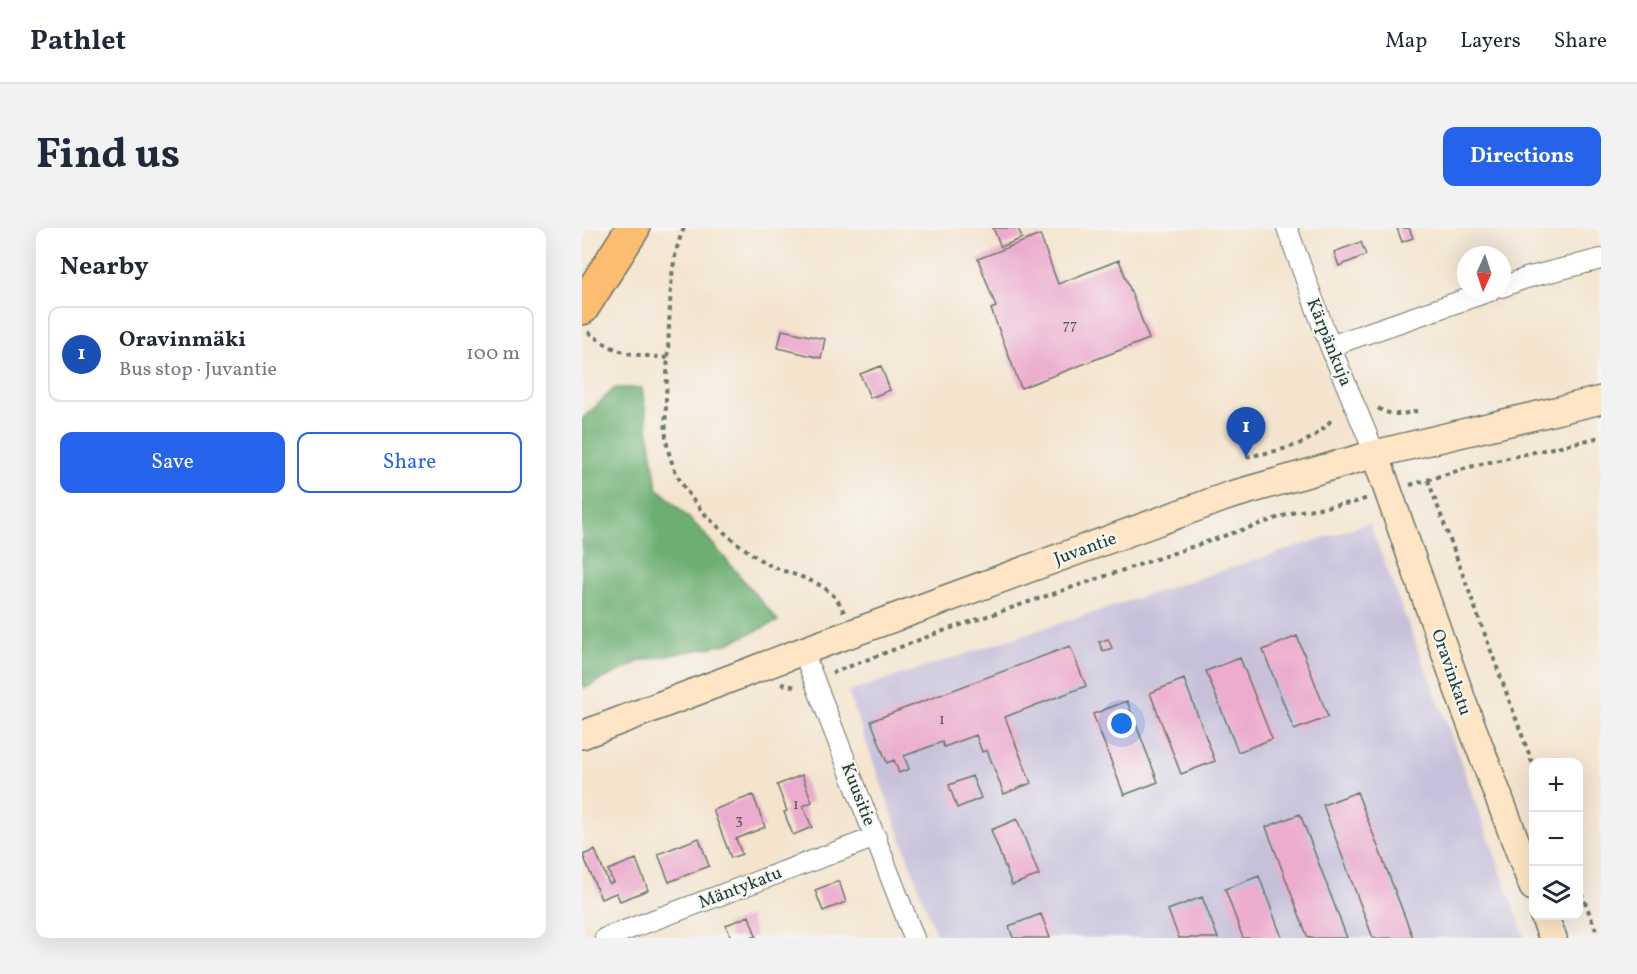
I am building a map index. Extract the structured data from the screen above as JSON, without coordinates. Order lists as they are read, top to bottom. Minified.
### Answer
{"streets":{"main road":["Juvantie","Oravinkatu"],"street":["Kärpänkuja","Kuusitie","Mäntykatu"]},"crossings":[["Kärpänkuja","Juvantie"],["Kärpänkuja","Oravinkatu"],["Juvantie","Oravinkatu"],["Juvantie","Kuusitie"],["Kuusitie","Mäntykatu"]],"house_numbers":["77","1","1","3"],"north":"bottom","page":{"header":"Pathlet","nav":["Map","Layers","Share"],"title":"Find us","buttons":["Directions",["Save","Share"]],"heading":"Nearby","list":[{"mark":"1","name":"Oravinmäki","note":"Bus stop · Juvantie","value":"100 m"}],"pins":"1","map_buttons":["+","−"]}}
